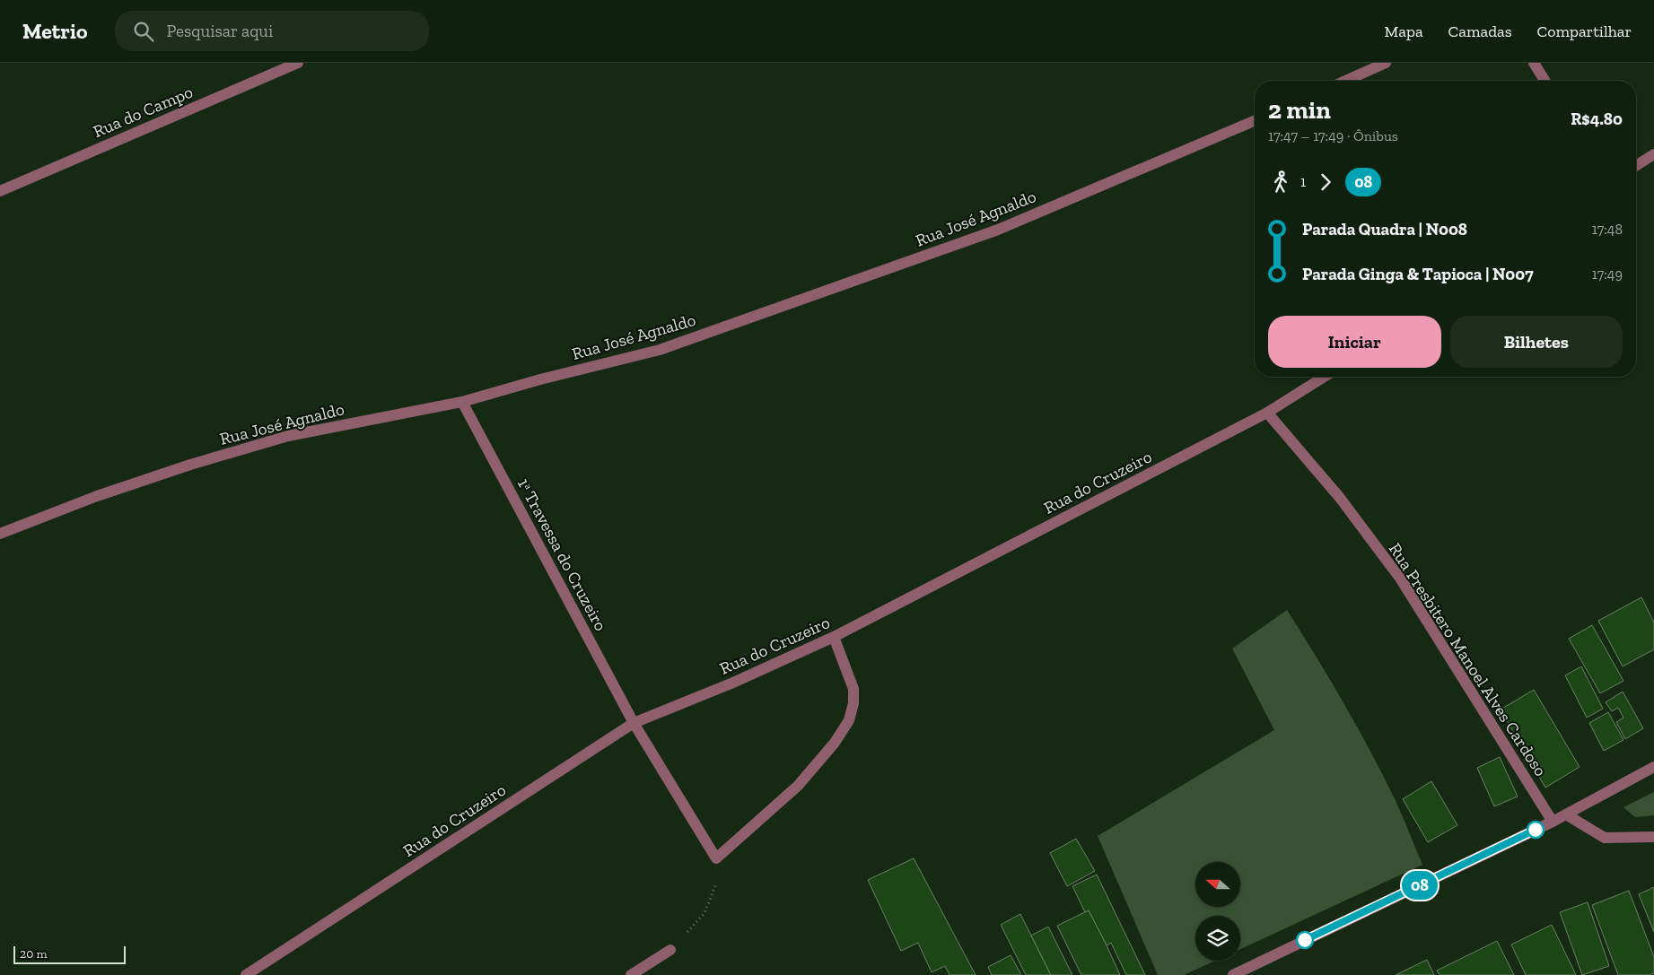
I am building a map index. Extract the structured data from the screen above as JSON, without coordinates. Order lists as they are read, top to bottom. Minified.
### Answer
{"streets":{"street":["Rua do Campo","Rua José Agnaldo","Rua do Cruzeiro","1ᵃ Travessa do Cruzeiro","Rua Presbitero Manoel Alves Cardoso"]},"crossings":[["Rua José Agnaldo","1ᵃ Travessa do Cruzeiro"],["Rua do Cruzeiro","1ᵃ Travessa do Cruzeiro"],["Rua do Cruzeiro","Rua Presbitero Manoel Alves Cardoso"]],"lines":["bus line 08"],"scale_bar":"20 m","north":"left","page":{"header":"Metrio","search":"Pesquisar aqui","nav":["Mapa","Camadas","Compartilhar"],"on_map":"08","heading":["2 min","17:47 – 17:49 · Ônibus","R$4.80"],"legs":["1","08"],"list":[{"name":"Parada Quadra | N008","value":"17:48"},{"name":"Parada Ginga & Tapioca | N007","value":"17:49"}],"buttons":["Iniciar","Bilhetes"],"scale":"20 m"}}
